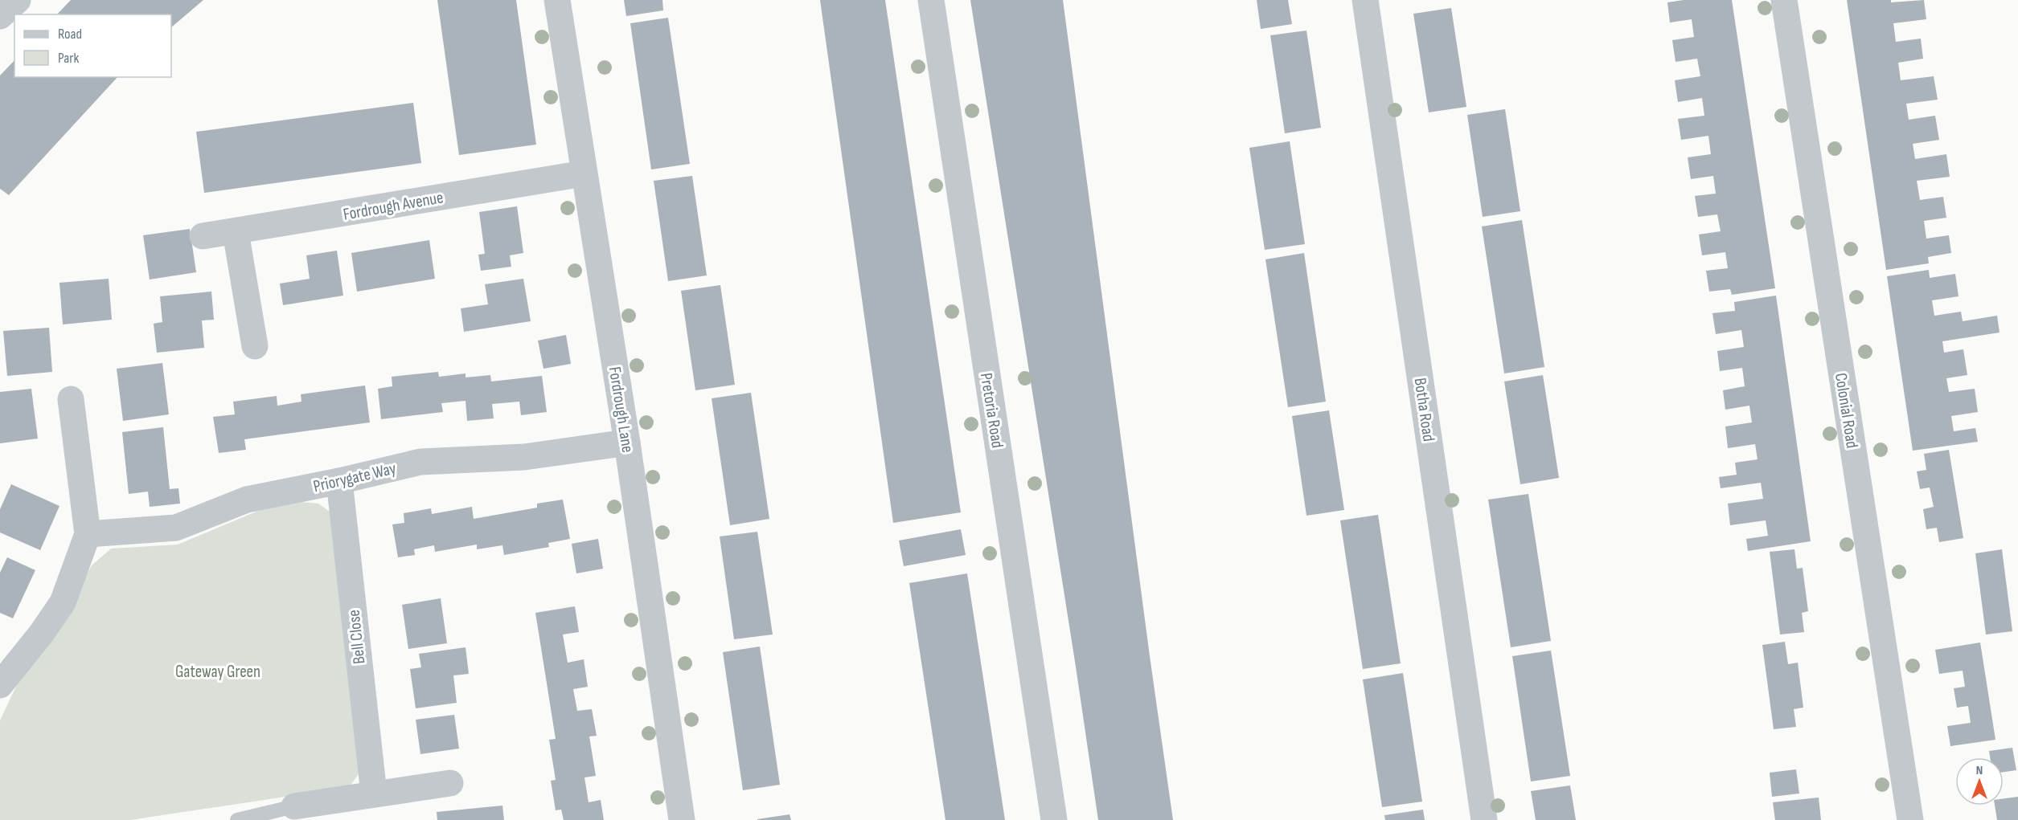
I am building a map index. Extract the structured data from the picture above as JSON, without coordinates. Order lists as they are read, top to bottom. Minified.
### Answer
{"streets":{"street":["Fordrough Avenue","Fordrough Lane","Botha Road","Pretoria Road","Colonial Road","Priorygate Way","Bell Close"]},"crossings":[["Fordrough Avenue","Fordrough Lane"],["Fordrough Lane","Priorygate Way"],["Priorygate Way","Bell Close"]],"parks":["Gateway Green"],"legend":["Road","Park"],"north":"top"}
